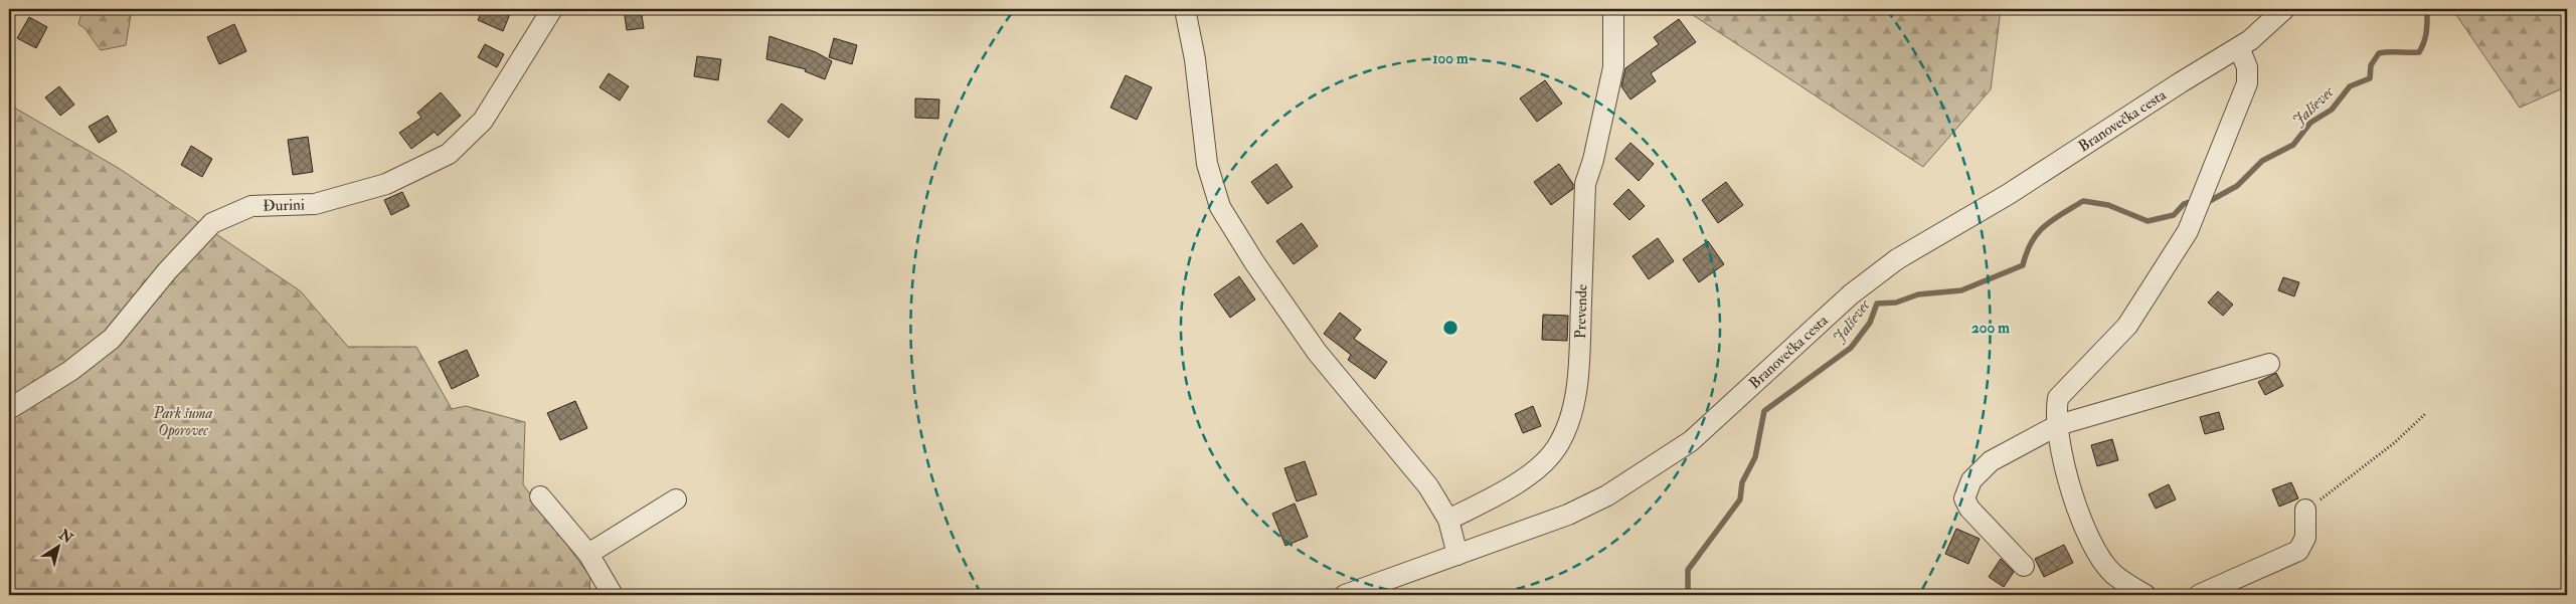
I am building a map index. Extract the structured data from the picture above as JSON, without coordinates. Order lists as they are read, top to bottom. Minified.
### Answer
{"streets":{"street":["Branovečka cesta","Đurini","Prevende"]},"water":["Jalševec"],"parks":["Park šuma Oporovec"],"north":"top right","rings":["100 m","200 m"]}
